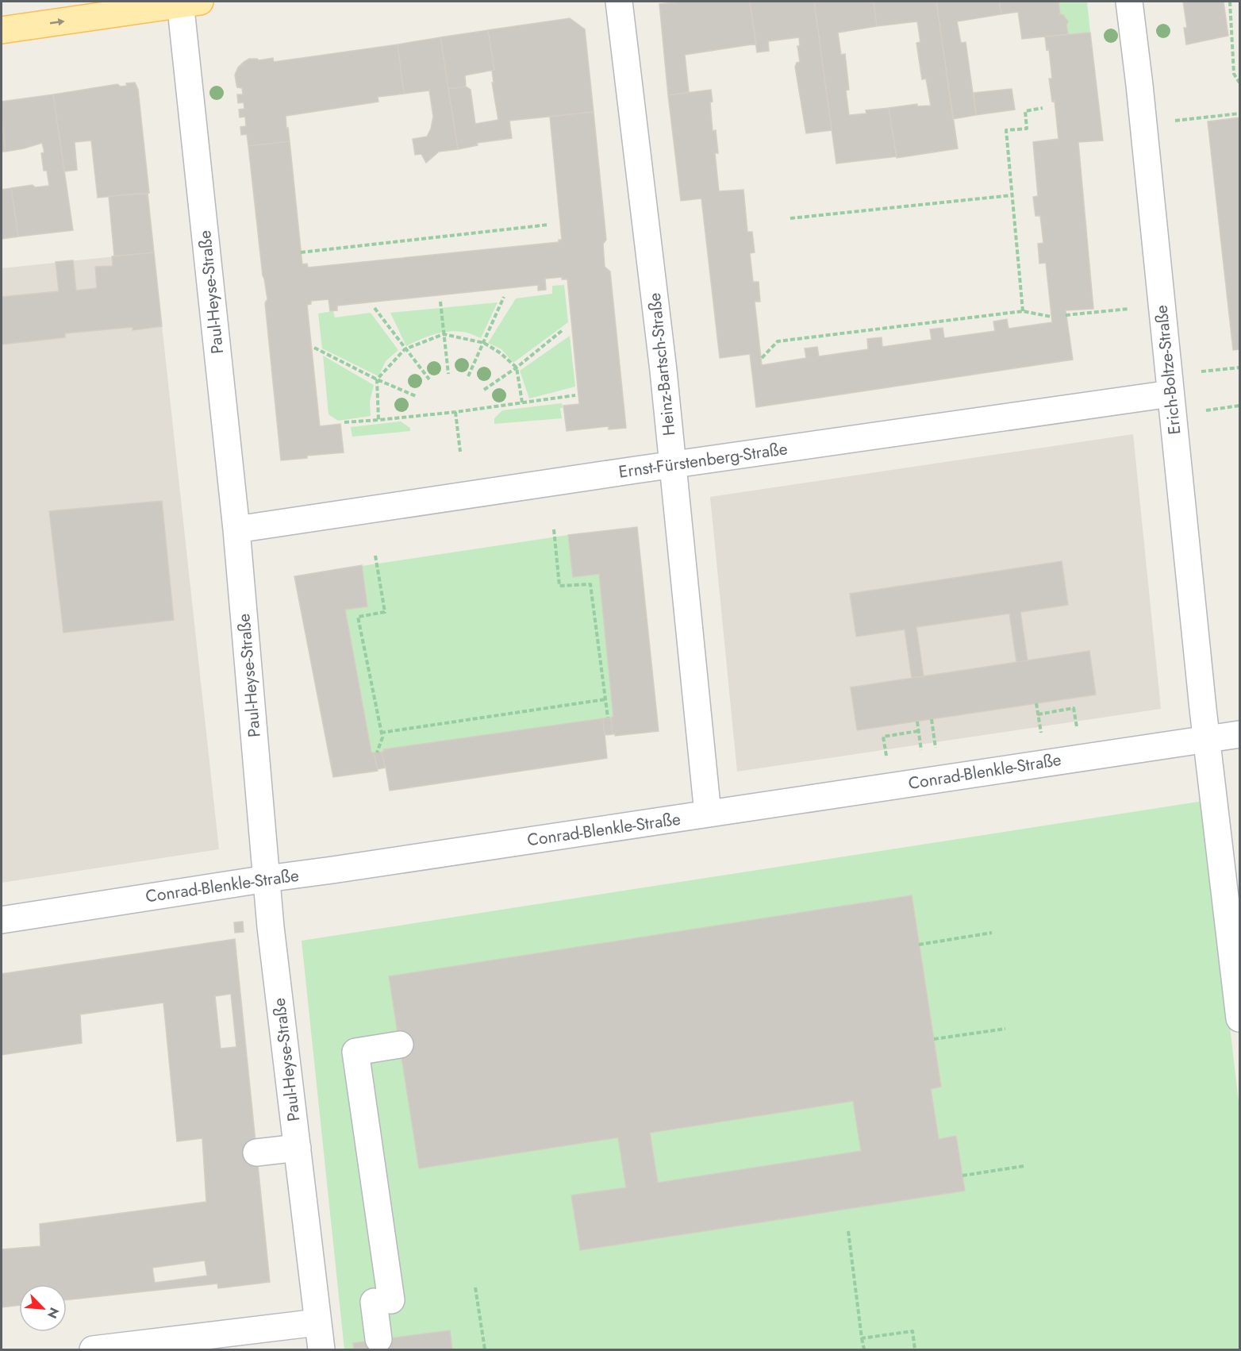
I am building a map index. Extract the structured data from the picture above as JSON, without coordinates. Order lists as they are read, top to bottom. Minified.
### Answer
{"streets":{"street":["Paul-Heyse-Straße","Heinz-Bartsch-Straße","Erich-Boltze-Straße","Ernst-Fürstenberg-Straße","Conrad-Blenkle-Straße"]},"crossings":[["Paul-Heyse-Straße","Ernst-Fürstenberg-Straße"],["Paul-Heyse-Straße","Conrad-Blenkle-Straße"],["Heinz-Bartsch-Straße","Ernst-Fürstenberg-Straße"],["Heinz-Bartsch-Straße","Conrad-Blenkle-Straße"],["Erich-Boltze-Straße","Ernst-Fürstenberg-Straße"],["Erich-Boltze-Straße","Conrad-Blenkle-Straße"]],"north":"bottom right"}
